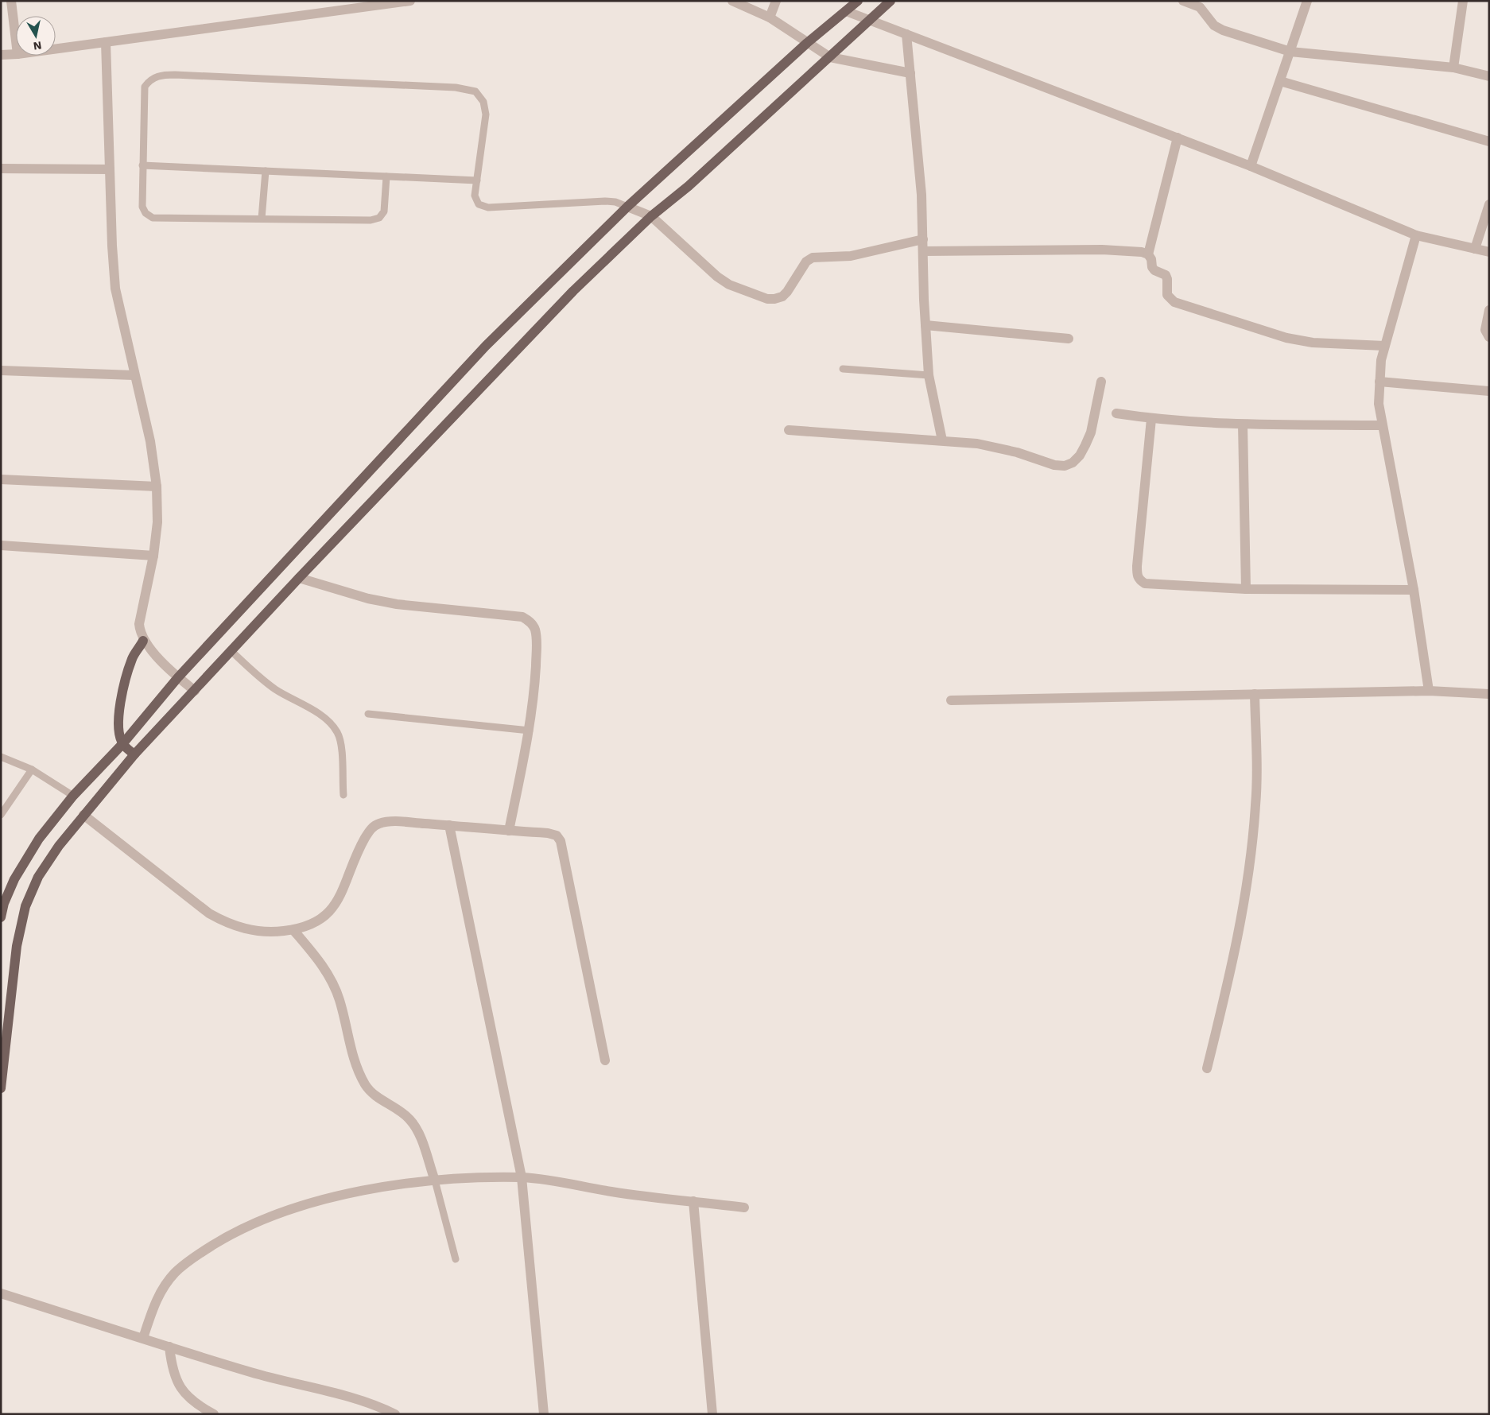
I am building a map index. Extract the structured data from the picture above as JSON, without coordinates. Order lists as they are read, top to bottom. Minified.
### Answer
{"north":"bottom"}
